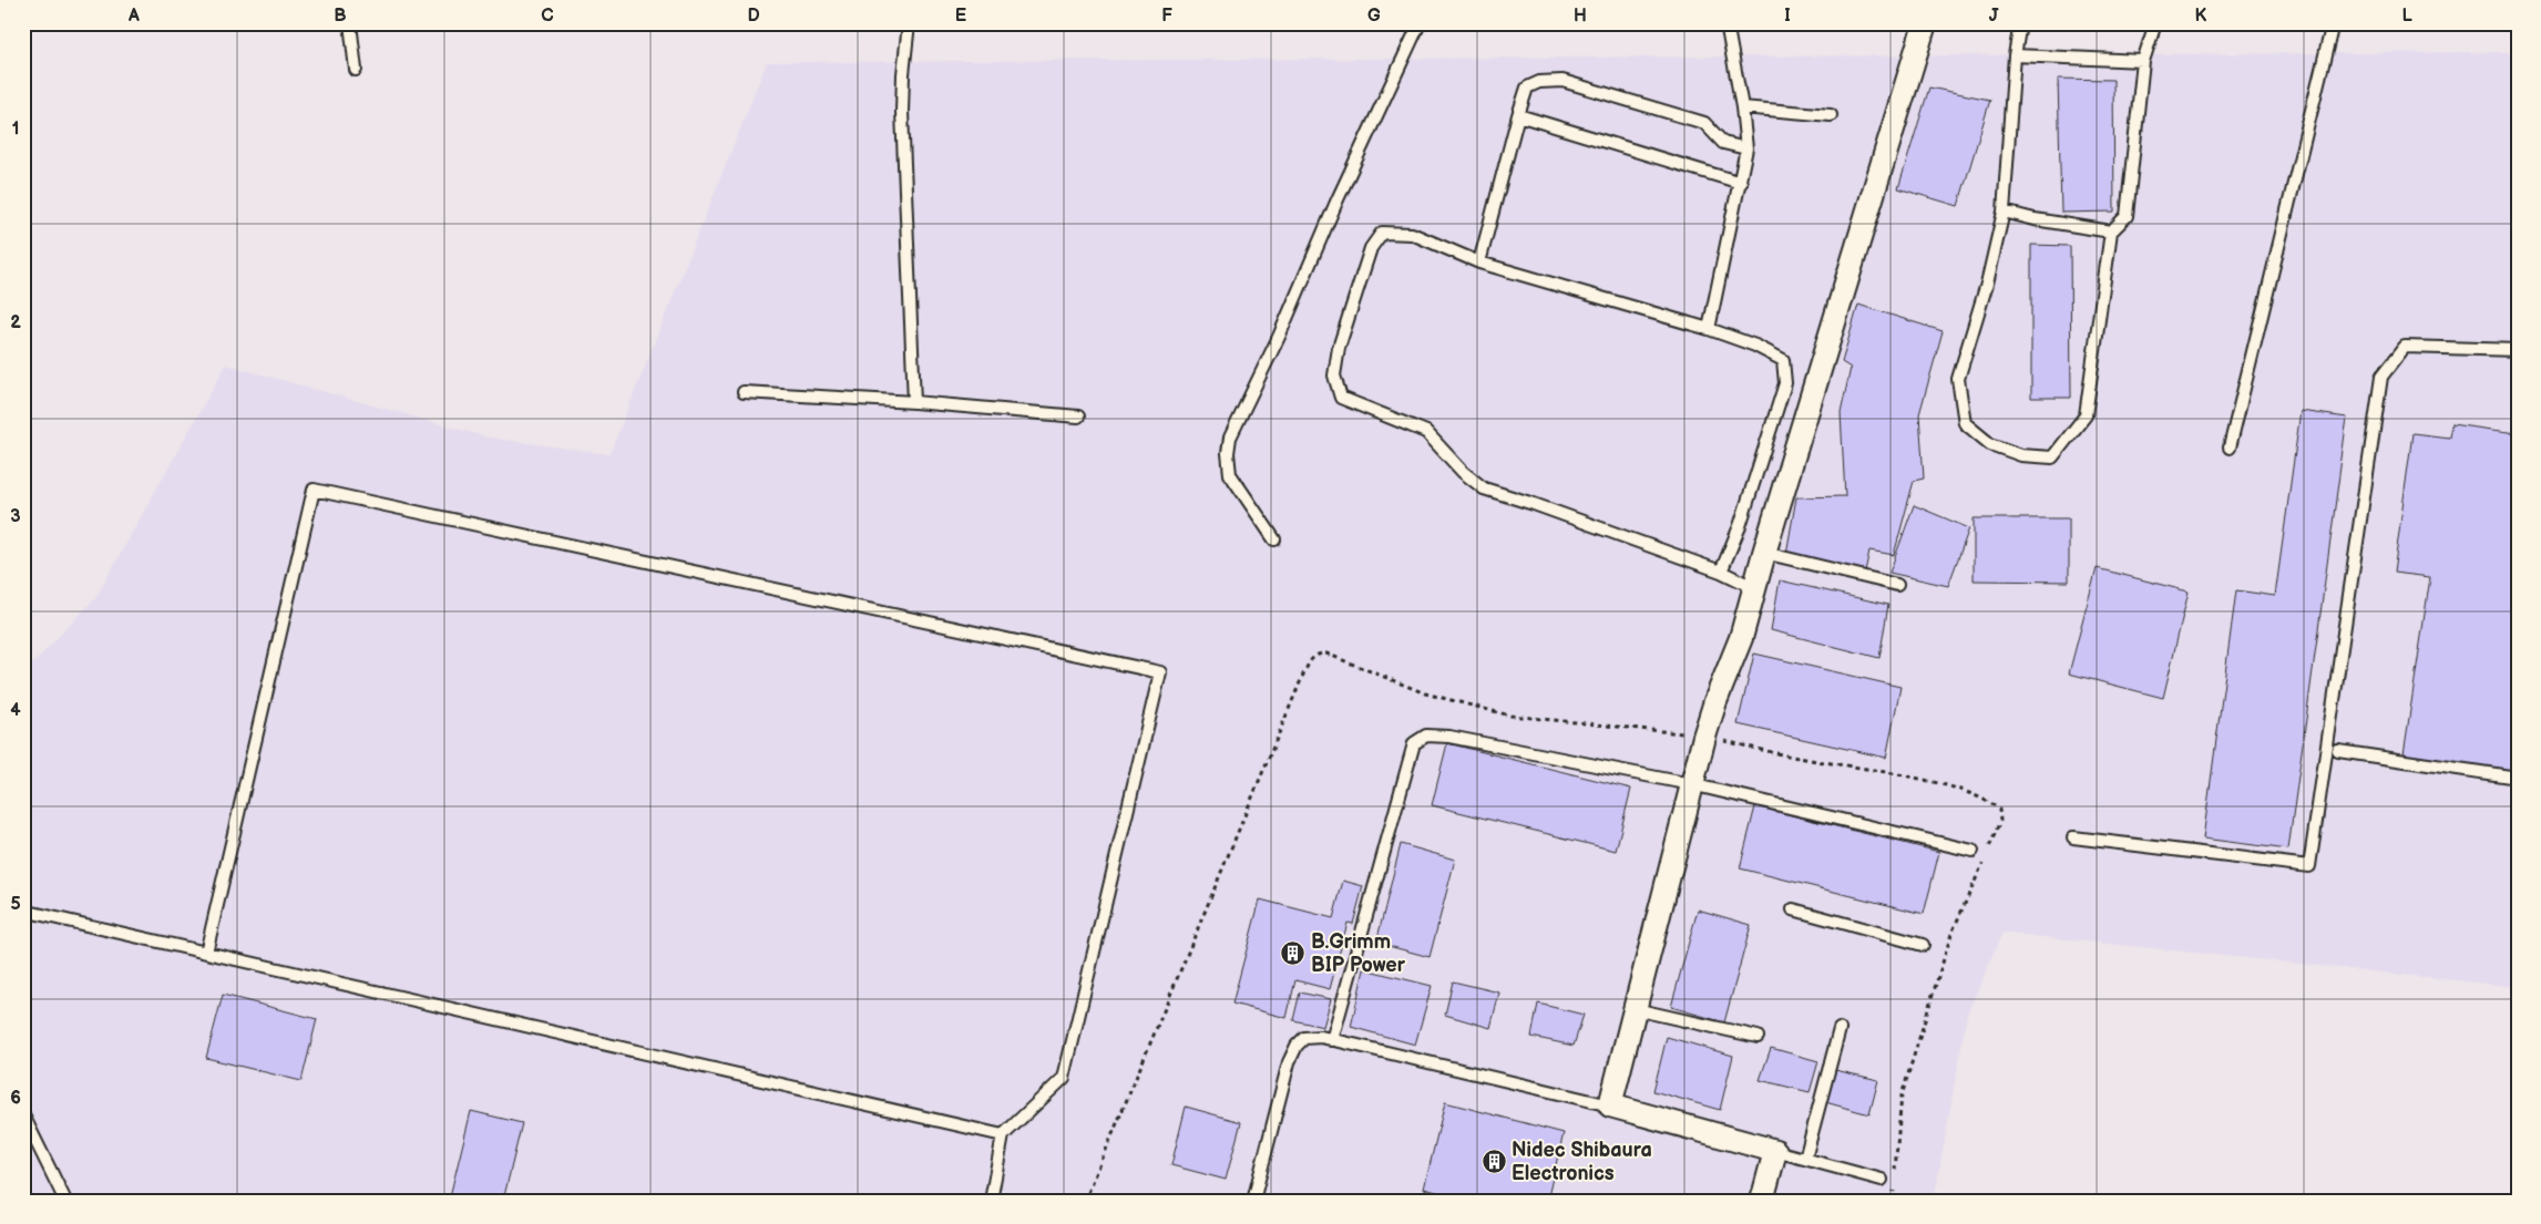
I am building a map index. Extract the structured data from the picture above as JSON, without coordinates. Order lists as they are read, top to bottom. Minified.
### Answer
{"places":{"building":["B.Grimm BIP Power","Nidec Shibaura Electronics"]},"grid":{"columns":["A","B","C","D","E","F","G","H","I","J","K","L"],"rows":["1","2","3","4","5","6"]}}
